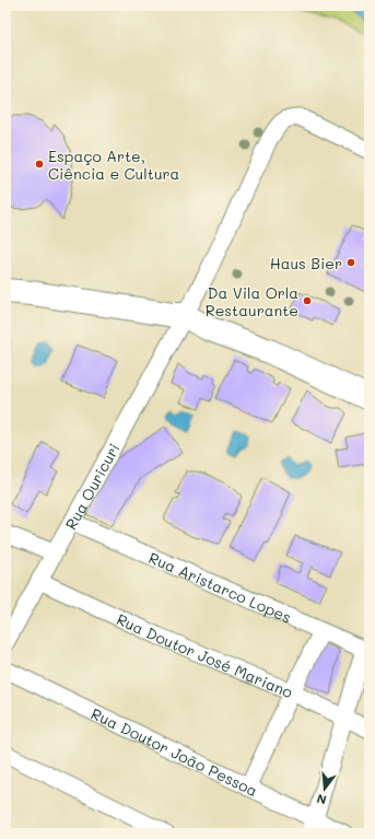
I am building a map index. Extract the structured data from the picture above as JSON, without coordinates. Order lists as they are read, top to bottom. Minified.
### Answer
{"streets":{"street":["Rua Ouricuri","Rua Aristarco Lopes","Rua Doutor José Mariano","Rua Doutor João Pessoa"]},"crossings":[["Rua Ouricuri","Rua Aristarco Lopes"],["Rua Ouricuri","Rua Doutor José Mariano"]],"places":["Espaço Arte, Ciência e Cultura","Haus Bier","Da Vila Orla Restaurante"],"north":"bottom"}
